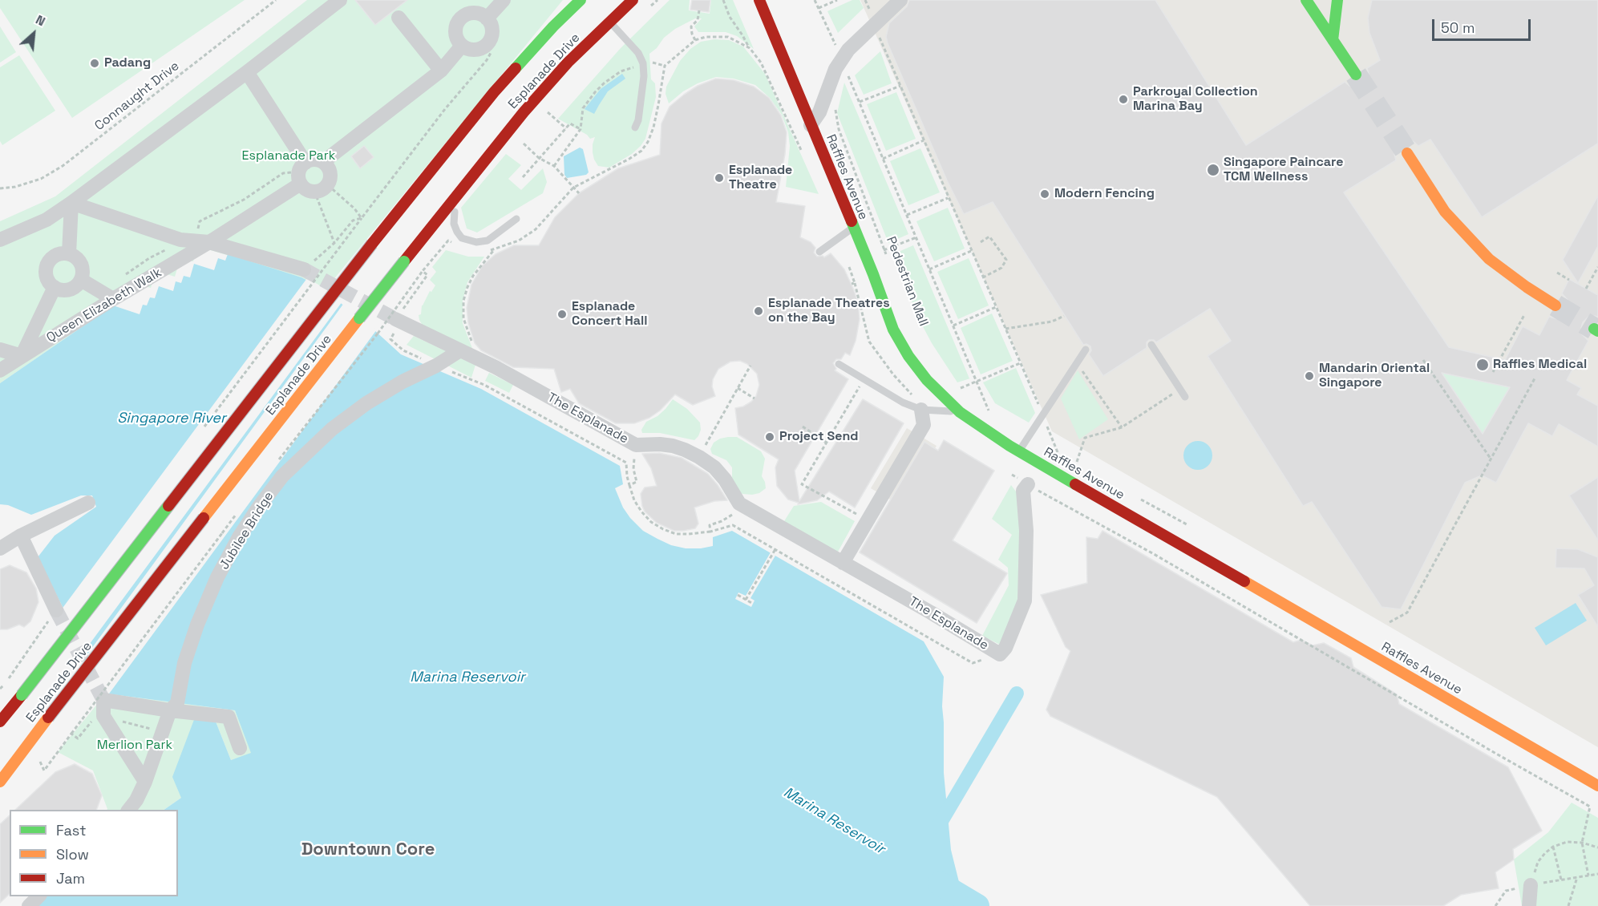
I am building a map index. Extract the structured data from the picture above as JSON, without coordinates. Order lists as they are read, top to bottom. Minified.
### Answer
{"streets":{"main road":["Esplanade Drive","Raffles Avenue"],"street":["Queen Elizabeth Walk","The Esplanade","Jubilee Bridge"],"path":["Connaught Drive","Pedestrian Mall"]},"crossings":[["The Esplanade","Jubilee Bridge"]],"districts":["Downtown Core"],"water":["Singapore River","Marina Reservoir"],"parks":["Esplanade Park","Merlion Park"],"places":["Padang","Parkroyal Collection Marina Bay","Singapore Paincare TCM Wellness","Esplanade Theatre","Modern Fencing","Esplanade Theatres on the Bay","Esplanade Concert Hall","Raffles Medical","Mandarin Oriental Singapore","Project Send"],"legend":["Fast","Slow","Jam"],"scale_bar":"50 m","north":"top right"}
